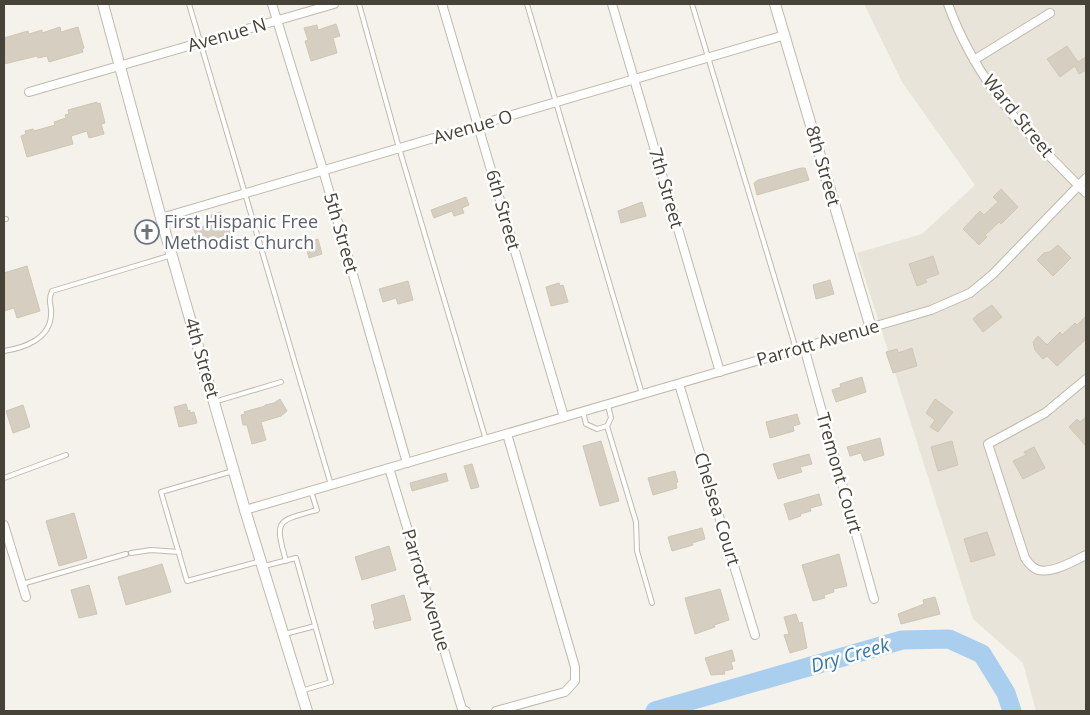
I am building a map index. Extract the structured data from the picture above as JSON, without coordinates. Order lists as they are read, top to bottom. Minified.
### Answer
{"streets":{"street":["Avenue N","Ward Street","Avenue O","8th Street","7th Street","6th Street","5th Street","Parrott Avenue","4th Street","Tremont Court","Chelsea Court"]},"crossings":[["Avenue N","5th Street"],["Avenue N","4th Street"],["Ward Street","Parrott Avenue"],["Avenue O","8th Street"],["Avenue O","7th Street"],["Avenue O","6th Street"],["Avenue O","5th Street"],["Avenue O","4th Street"],["8th Street","Parrott Avenue"],["7th Street","Parrott Avenue"],["6th Street","Parrott Avenue"],["5th Street","Parrott Avenue"],["Parrott Avenue","4th Street"],["Parrott Avenue","Tremont Court"],["Parrott Avenue","Chelsea Court"]],"water":["Dry Creek"],"places":{"church":["First Hispanic Free Methodist Church"]}}
